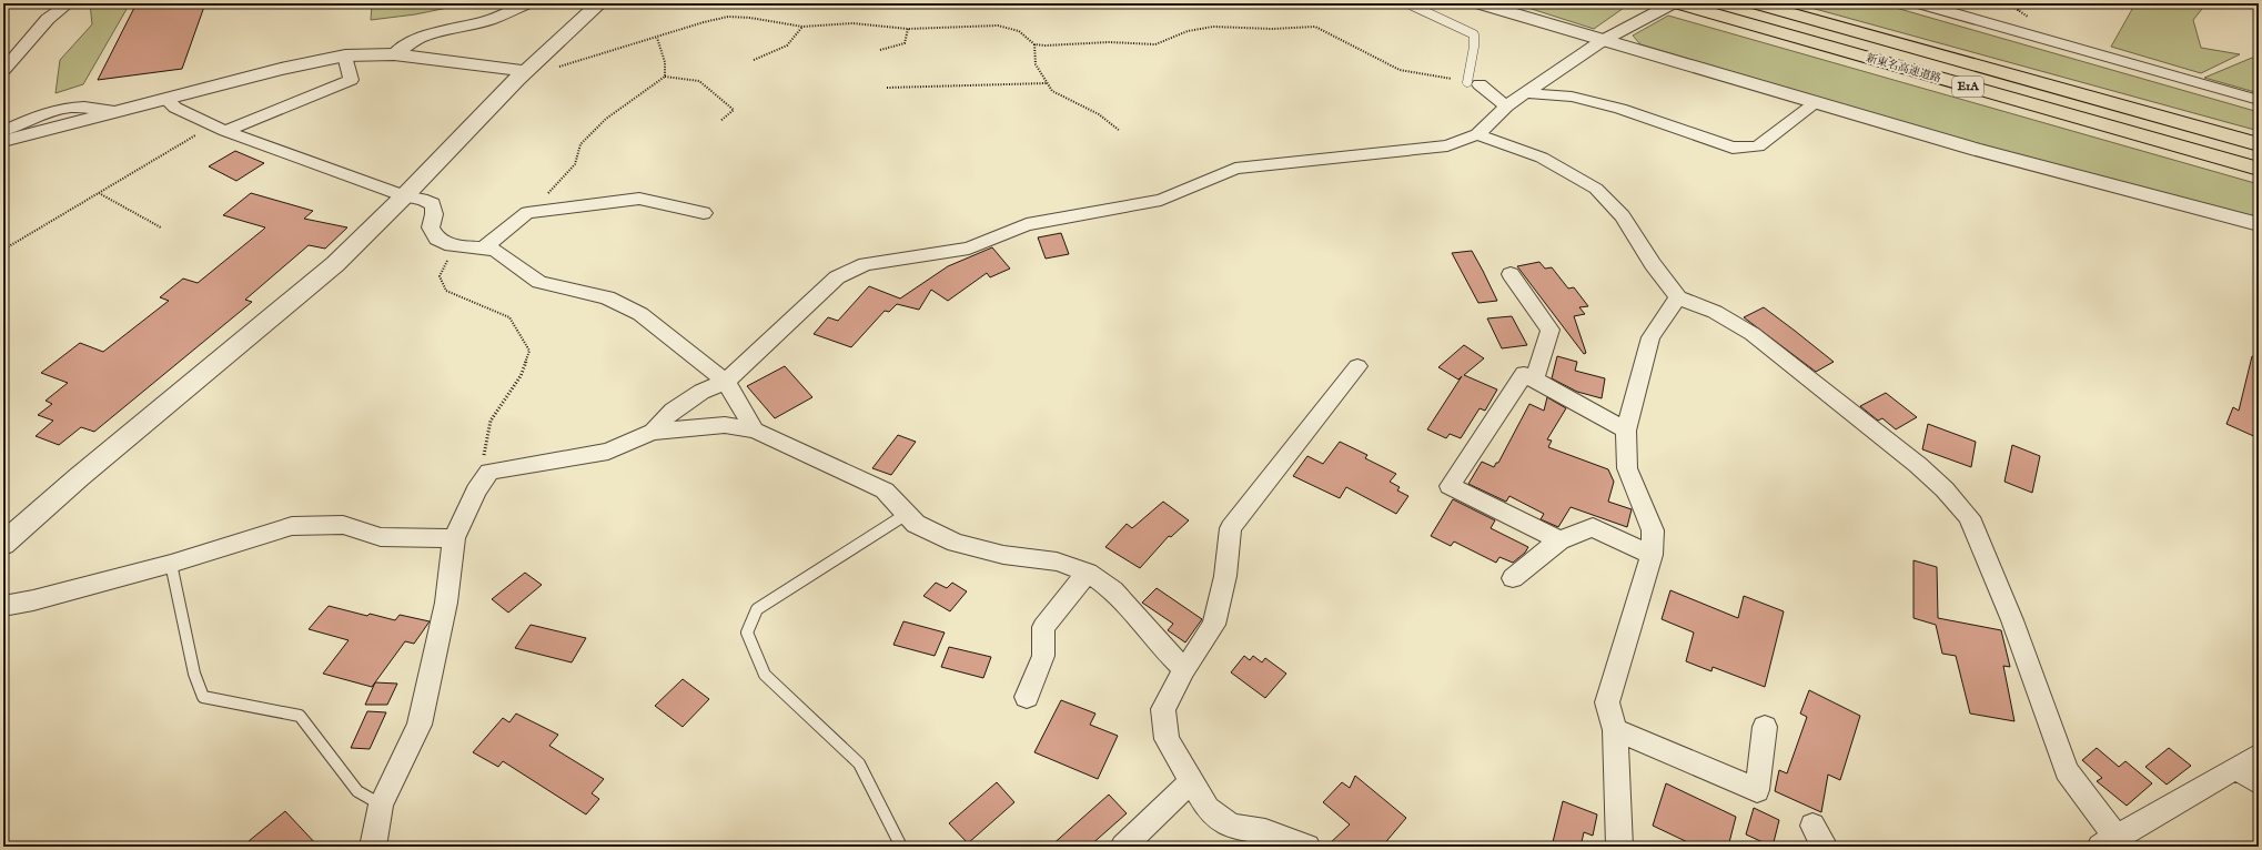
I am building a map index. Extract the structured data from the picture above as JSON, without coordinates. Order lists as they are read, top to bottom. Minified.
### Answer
{"streets":{"highway":["新東名高速道路","E1A"]}}
